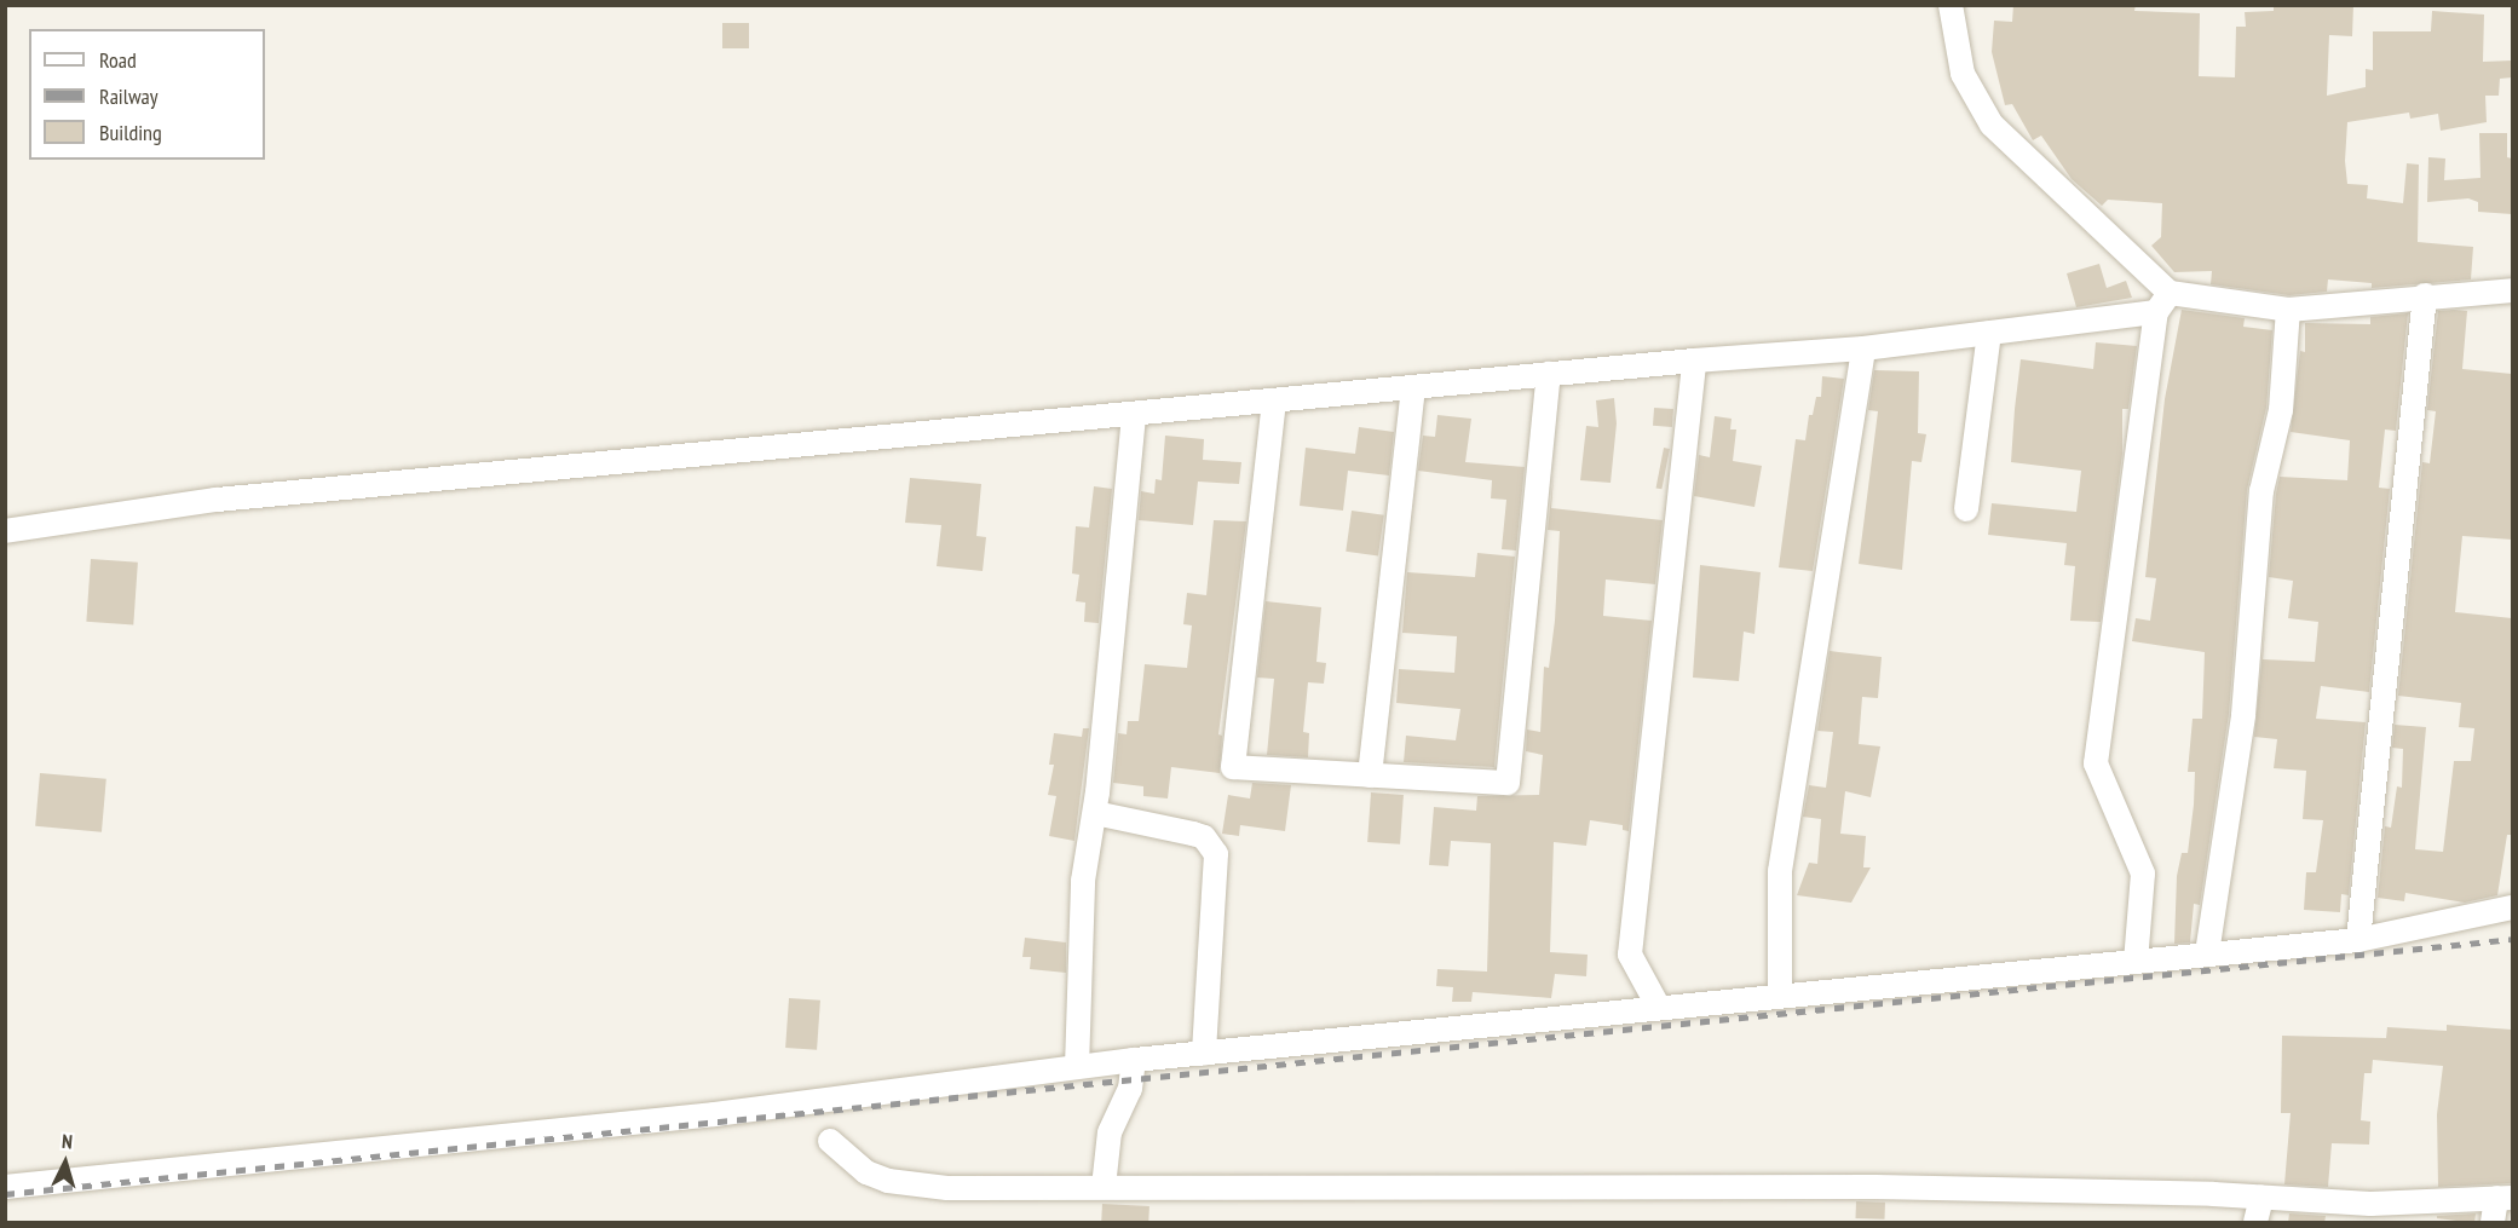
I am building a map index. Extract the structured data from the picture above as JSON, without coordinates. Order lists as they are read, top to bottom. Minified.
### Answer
{"legend":["Road","Railway","Building"],"north":"top"}
